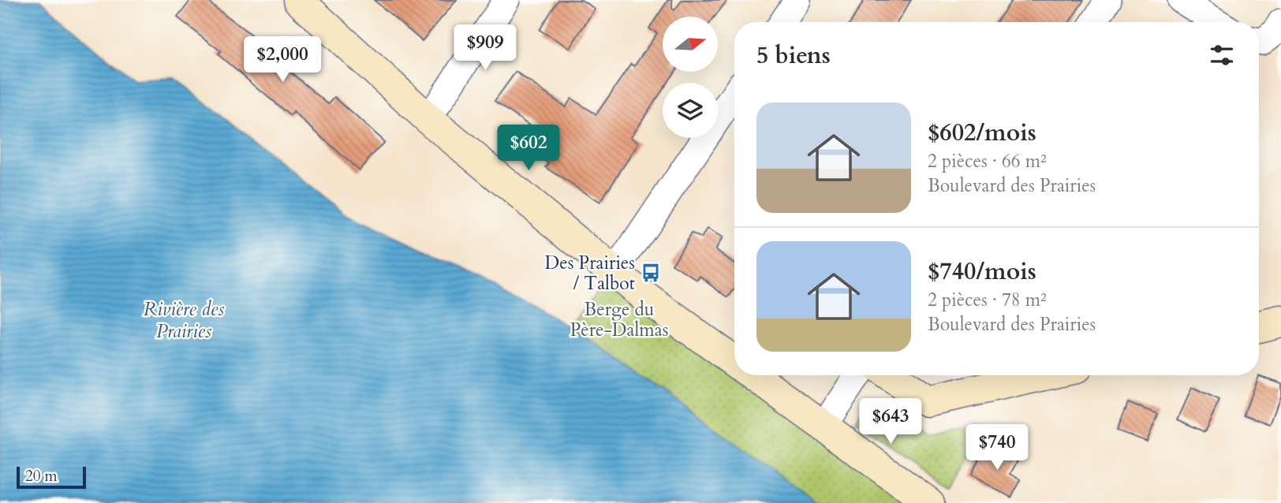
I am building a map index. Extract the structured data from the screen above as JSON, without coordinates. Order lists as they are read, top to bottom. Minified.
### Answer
{"water":["Rivière des Prairies"],"parks":["Berge du Père-Dalmas"],"places":{"bus stop":["Des Prairies / Talbot"]},"scale_bar":"20 m","north":"right","page":{"heading":"5 biens","price":["$909","$2,000","$602","$643","$740"],"list":[{"name":"$602/mois","note":"2 pièces · 66 m² · Boulevard des Prairies"},{"name":"$740/mois","note":"2 pièces · 78 m² · Boulevard des Prairies"}],"scale":"20 m"}}
